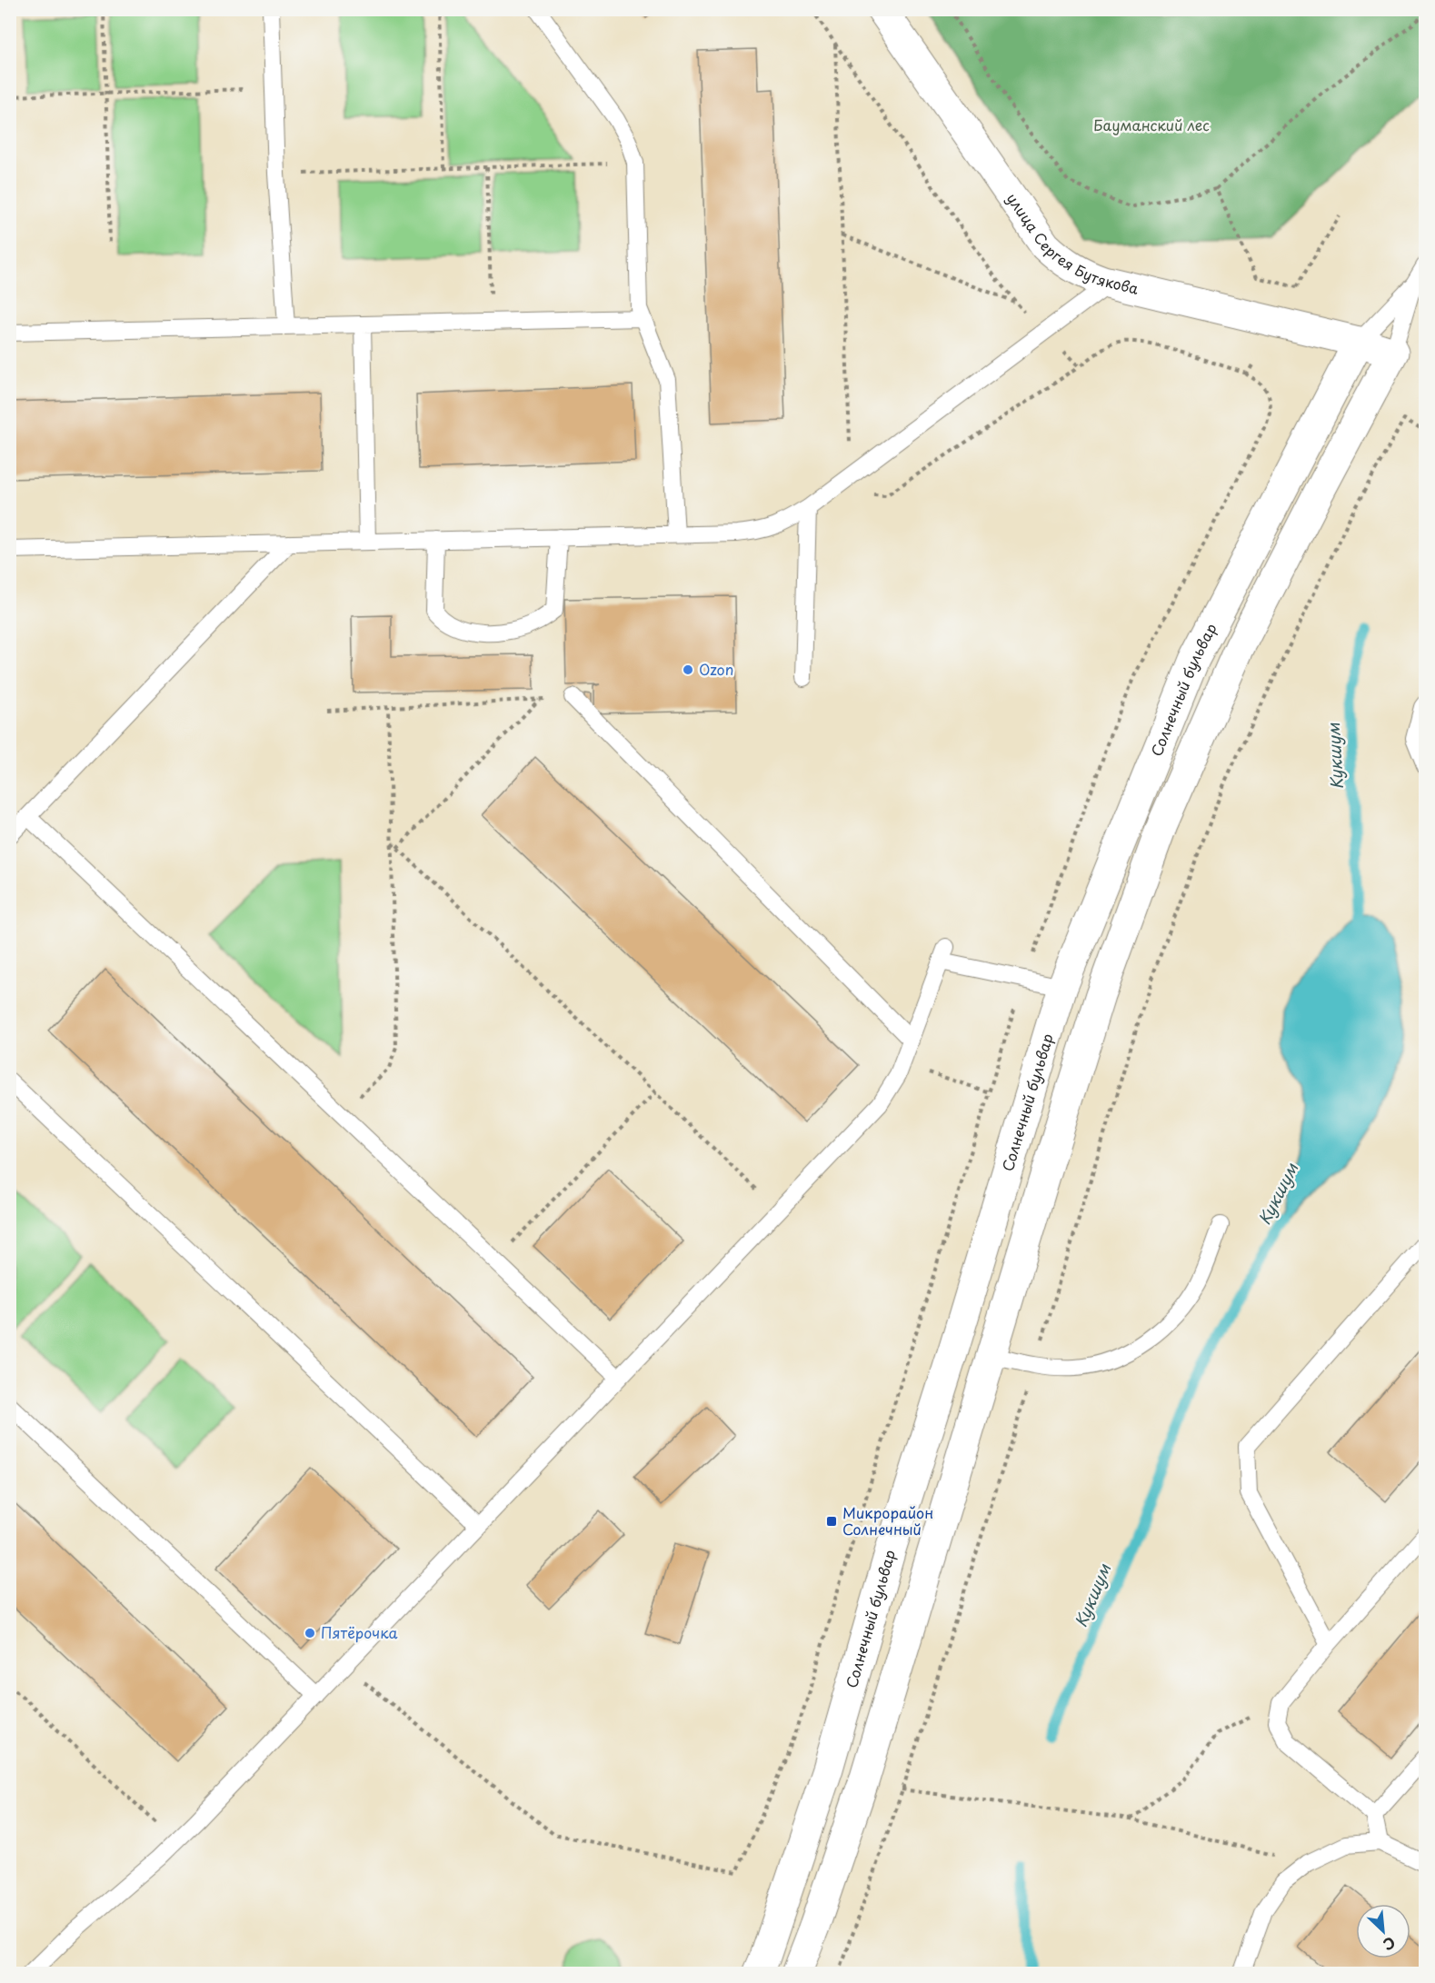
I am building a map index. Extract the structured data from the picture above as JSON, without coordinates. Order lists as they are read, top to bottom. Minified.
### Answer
{"streets":{"street":["улица Сергея Бутякова","Солнечный бульвар"]},"crossings":[["улица Сергея Бутякова","Солнечный бульвар"]],"water":["Кукшум"],"parks":["Бауманский лес"],"places":{"other":["Ozon","Пятёрочка"],"transit":["Микрорайон Солнечный"]},"north":"bottom right"}
